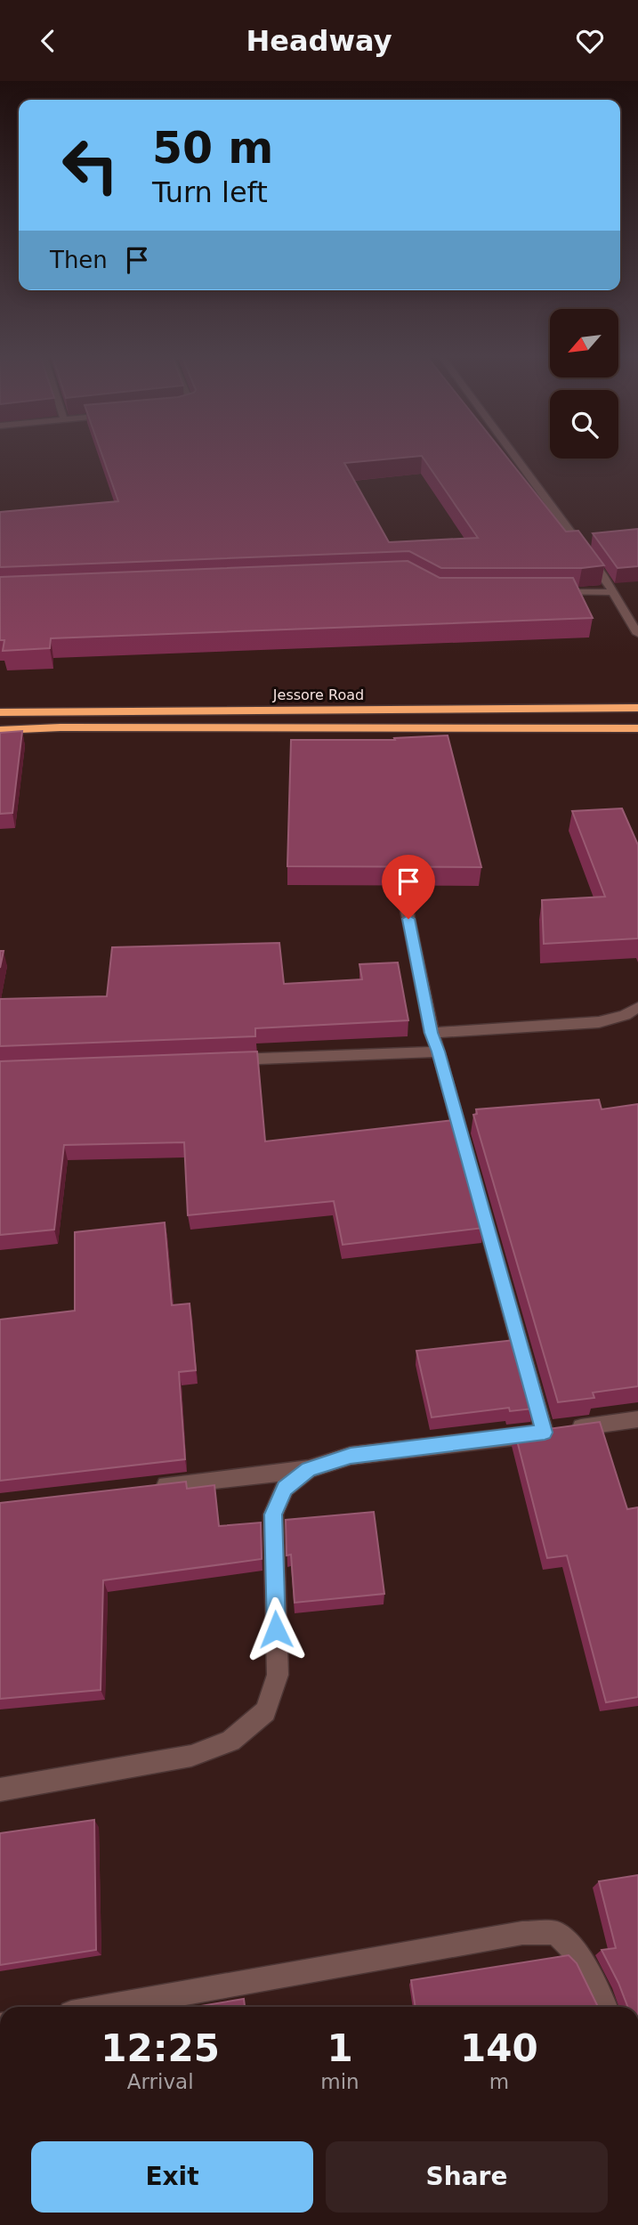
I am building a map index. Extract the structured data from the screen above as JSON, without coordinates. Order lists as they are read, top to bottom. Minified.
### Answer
{"streets":{"highway":["Jessore Road"]},"north":"bottom left","page":{"header":"Headway","turn":["50 m","Turn left"],"then":"Then","eta":["12:25","Arrival","1","min","140","m"],"buttons":["Exit","Share"]}}
